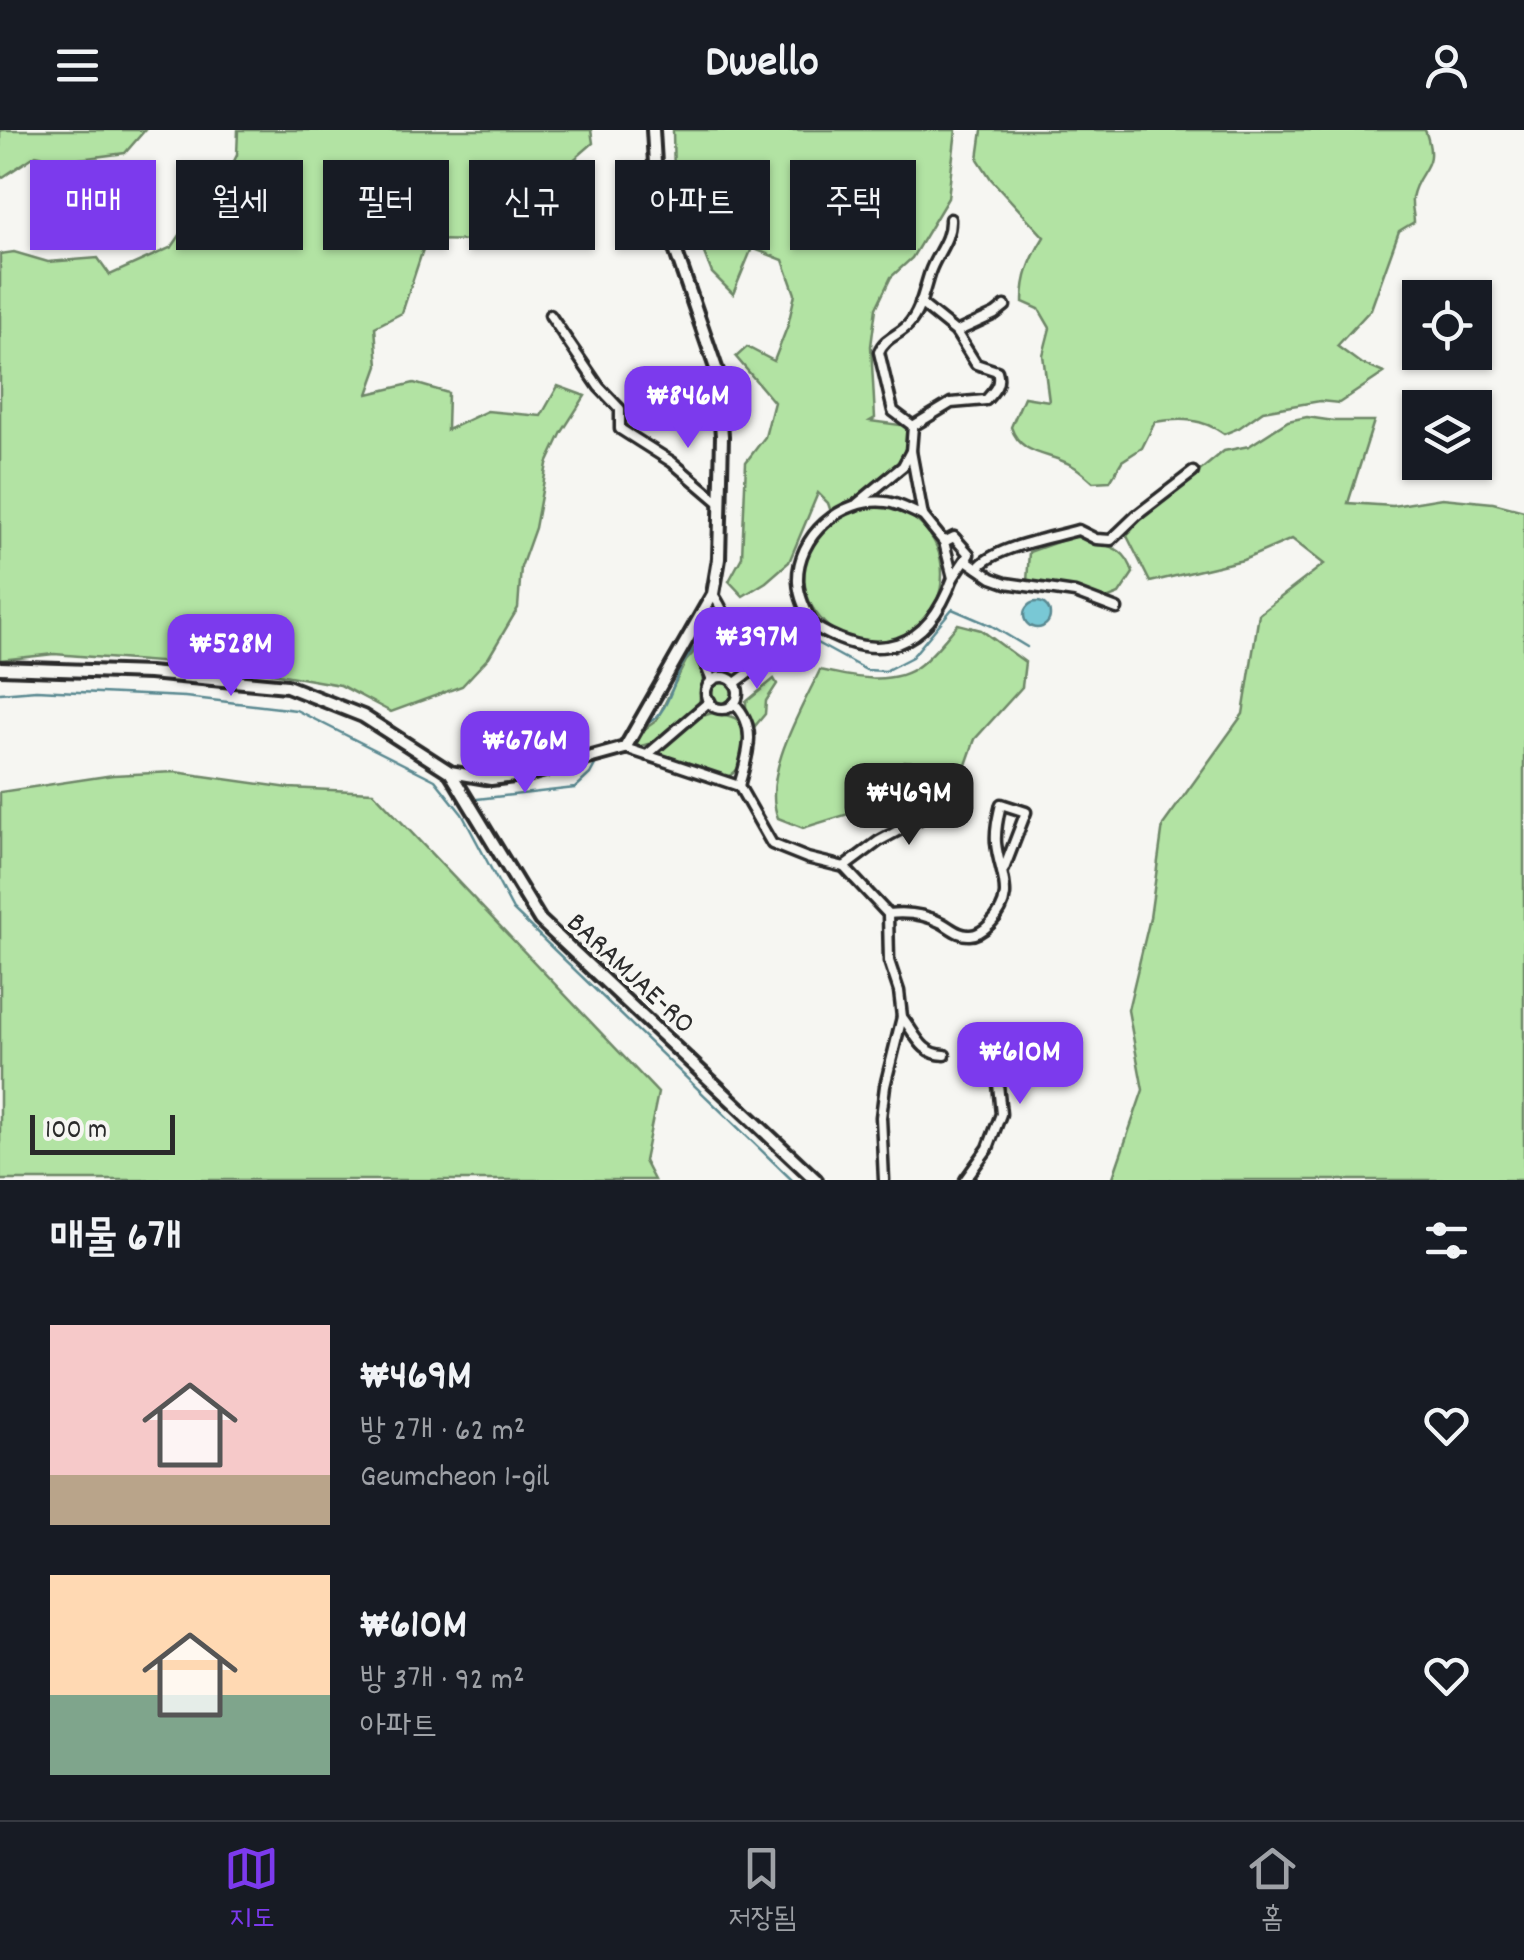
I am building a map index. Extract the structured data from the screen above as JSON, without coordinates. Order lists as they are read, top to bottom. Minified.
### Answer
{"streets":{"street":["BARAMJAE-RO"]},"scale_bar":"100 m","page":{"header":"Dwello","chip":["매매","월세","필터","신규","아파트","주택"],"price":["₩846M","₩397M","₩528M","₩676M","₩469M","₩610M"],"scale":"100 m","heading":"매물 6개","list":[{"name":"₩469M","note":"방 2개 · 62 m² · Geumcheon 1-gil"},{"name":"₩610M","note":"방 3개 · 92 m² · 아파트"}],"tabs":["지도","저장됨","홈"]}}
